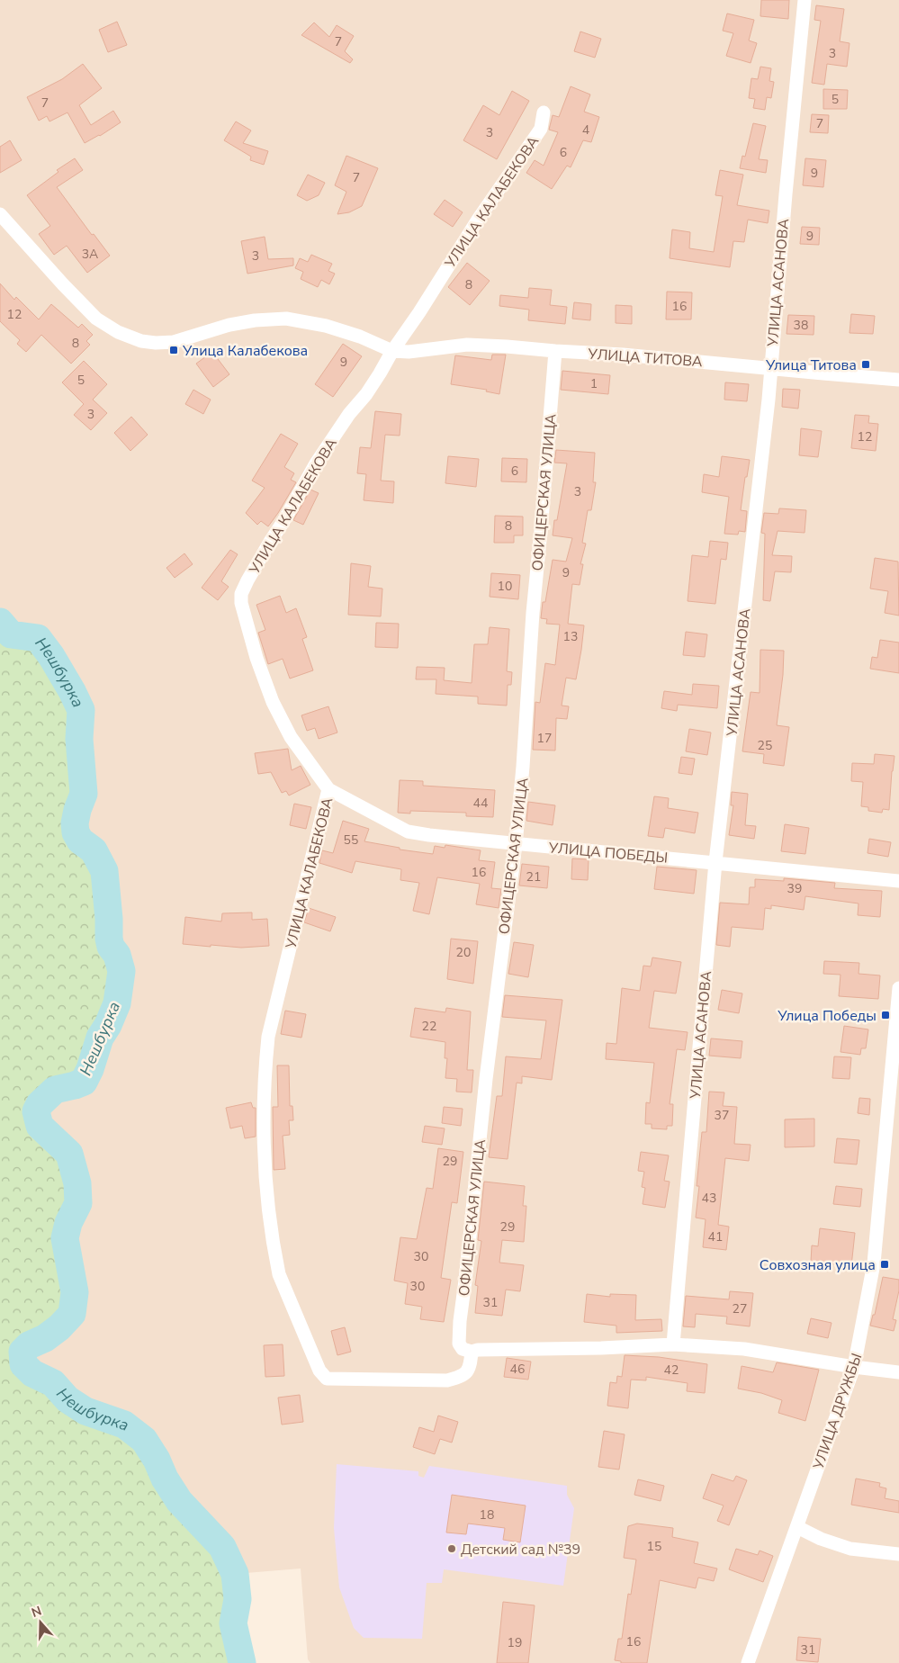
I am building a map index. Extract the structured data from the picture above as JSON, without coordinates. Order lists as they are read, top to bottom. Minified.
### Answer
{"streets":{"street":["УЛИЦА КАЛАБЕКОВА","УЛИЦА АСАНОВА","УЛИЦА ТИТОВА","ОФИЦЕРСКАЯ УЛИЦА","УЛИЦА ПОБЕДЫ","УЛИЦА ДРУЖБЫ"]},"crossings":[["УЛИЦА КАЛАБЕКОВА","УЛИЦА ТИТОВА"],["УЛИЦА КАЛАБЕКОВА","ОФИЦЕРСКАЯ УЛИЦА"],["УЛИЦА КАЛАБЕКОВА","УЛИЦА ПОБЕДЫ"],["УЛИЦА АСАНОВА","УЛИЦА ТИТОВА"],["УЛИЦА АСАНОВА","УЛИЦА ПОБЕДЫ"],["УЛИЦА ТИТОВА","ОФИЦЕРСКАЯ УЛИЦА"],["ОФИЦЕРСКАЯ УЛИЦА","УЛИЦА ПОБЕДЫ"]],"water":["Нешбурка"],"places":{"transit":["Улица Калабекова","Улица Титова","Улица Победы","Совхозная улица"],"other":["Детский сад №39"]},"house_numbers":["7","3","5","7","7","4","3","6","9","7","9","3А","3","8","16","12","38","8","9","5","1","3","12","6","3","8","9","10","13","17","25","44","55","16","21","39","20","22","37","29","43","29","41","30","30","31","27","46","42","18","15","16","19","31"],"north":"top"}
